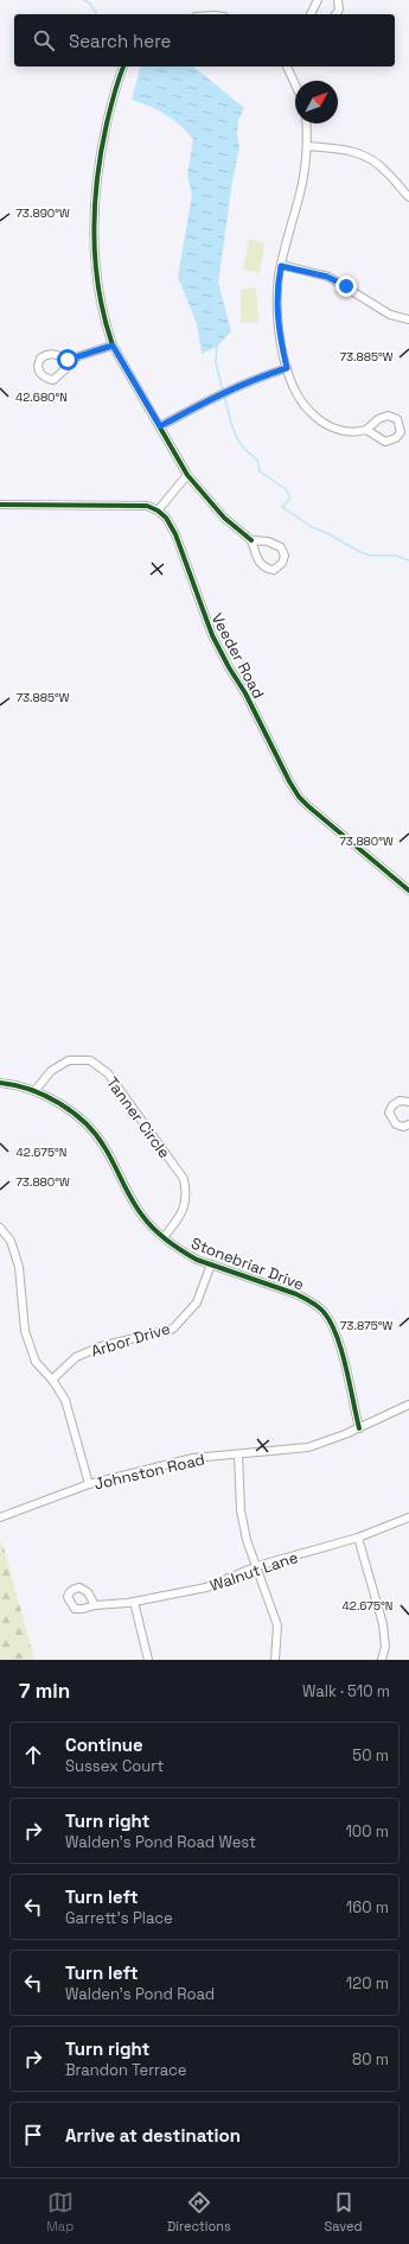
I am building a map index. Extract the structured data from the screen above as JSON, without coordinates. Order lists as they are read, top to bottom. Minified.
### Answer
{"streets":{"street":["Veeder Road","Tanner Circle","Stonebriar Drive","Arbor Drive","Johnston Road","Walnut Lane"]},"crossings":[["Tanner Circle","Stonebriar Drive"],["Stonebriar Drive","Arbor Drive"],["Stonebriar Drive","Johnston Road"]],"north":"top right","page":{"search":"Search here","heading":["7 min","Walk · 510 m"],"list":[["Continue","Sussex Court","50 m"],["Turn right","Walden's Pond Road West","100 m"],["Turn left","Garrett's Place","160 m"],["Turn left","Walden's Pond Road","120 m"],["Turn right","Brandon Terrace","80 m"],"Arrive at destination"],"nav":["Map","Directions","Saved"]},"coordinates":["73.890°W","73.885°W","42.680°N","73.880°W","42.675°N","73.875°W"]}
